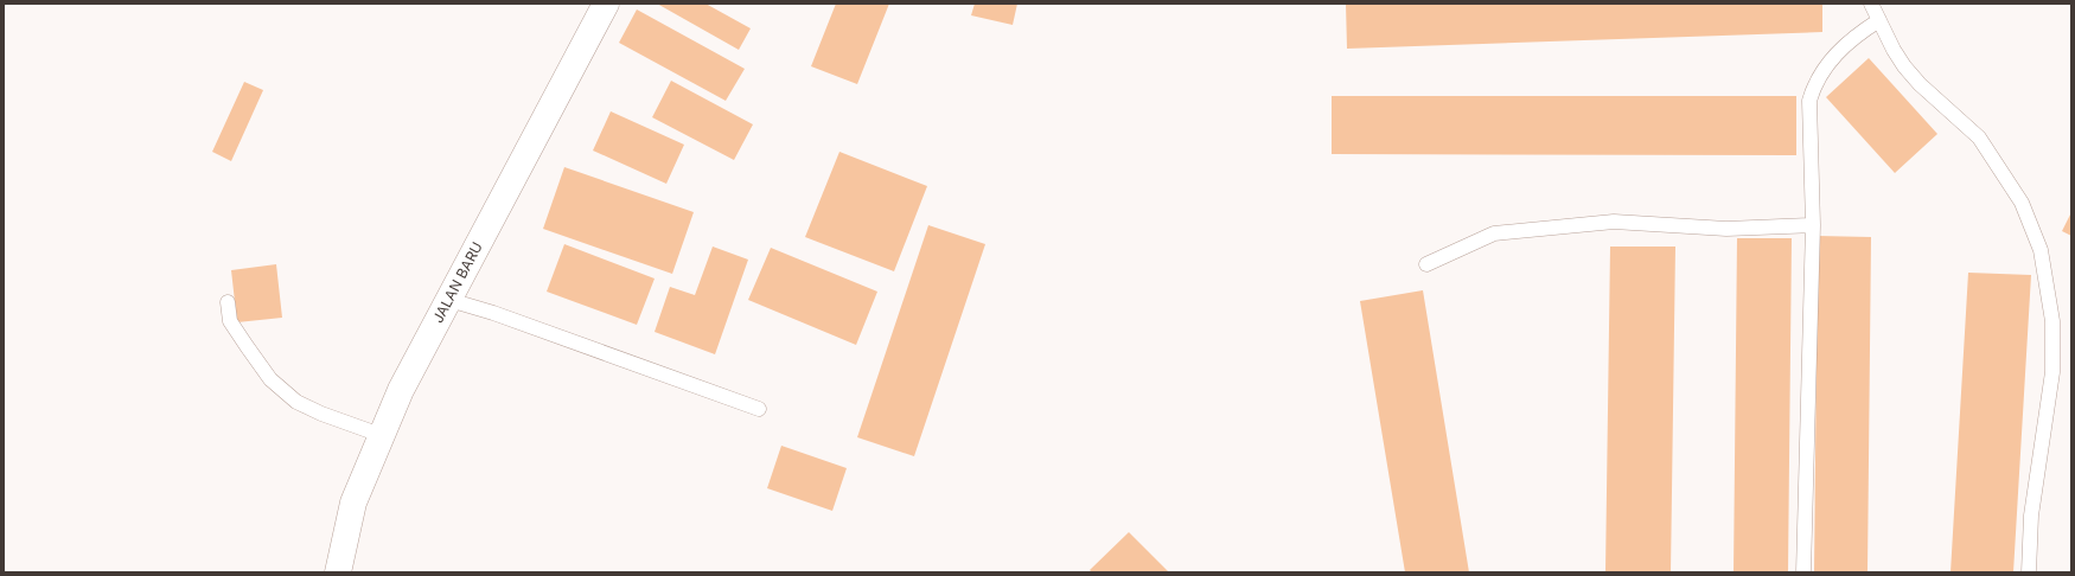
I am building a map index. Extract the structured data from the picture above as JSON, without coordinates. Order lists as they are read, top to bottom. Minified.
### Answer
{"streets":{"street":["JALAN BARU"]}}
